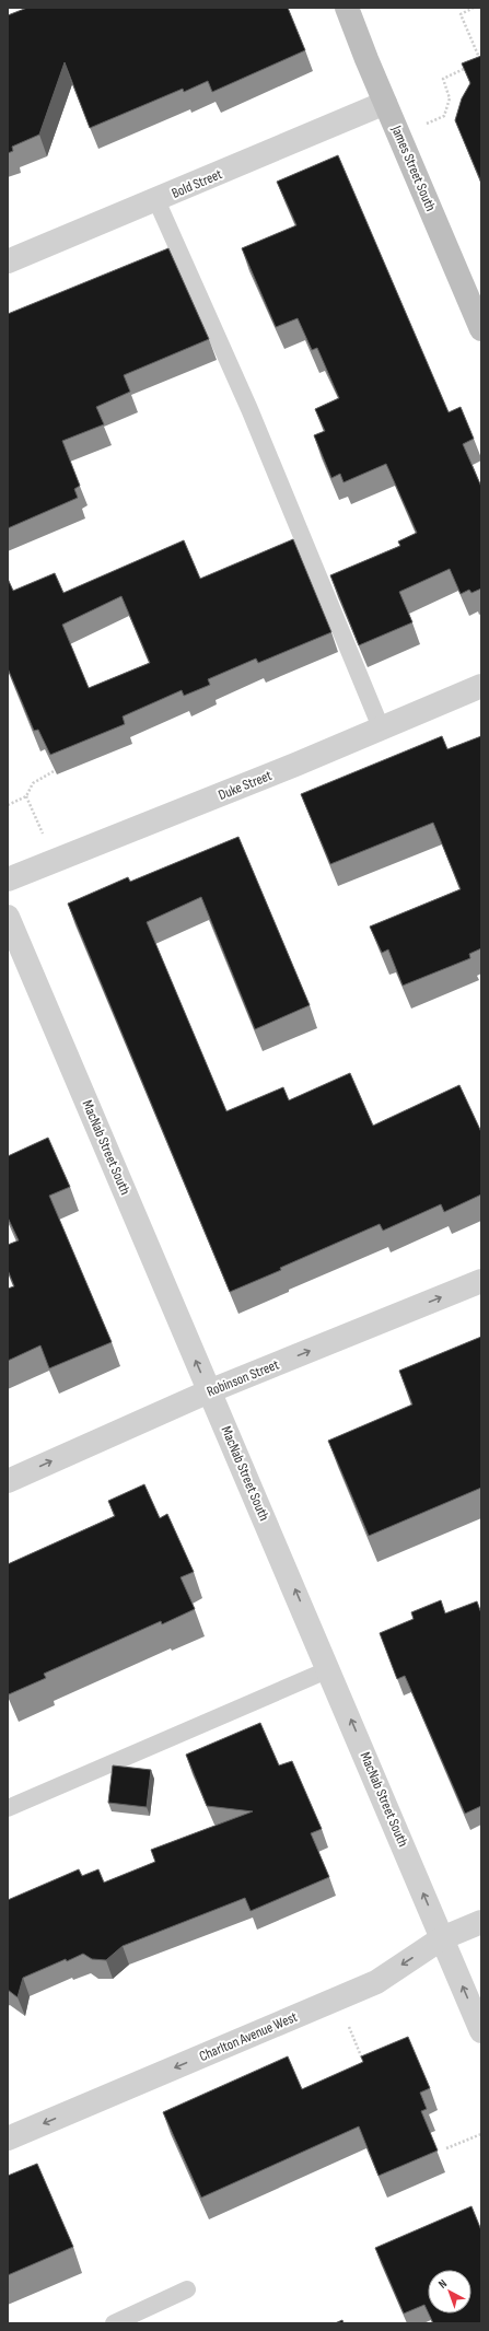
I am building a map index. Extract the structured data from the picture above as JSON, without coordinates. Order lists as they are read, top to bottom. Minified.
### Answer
{"streets":{"main road":["James Street South"],"street":["Bold Street","Duke Street","MacNab Street South","Robinson Street","Charlton Avenue West"]},"crossings":[["James Street South","Bold Street"],["MacNab Street South","Robinson Street"],["MacNab Street South","Charlton Avenue West"]],"one_way":["MacNab Street South","Robinson Street","Charlton Avenue West"],"north":"top left"}
